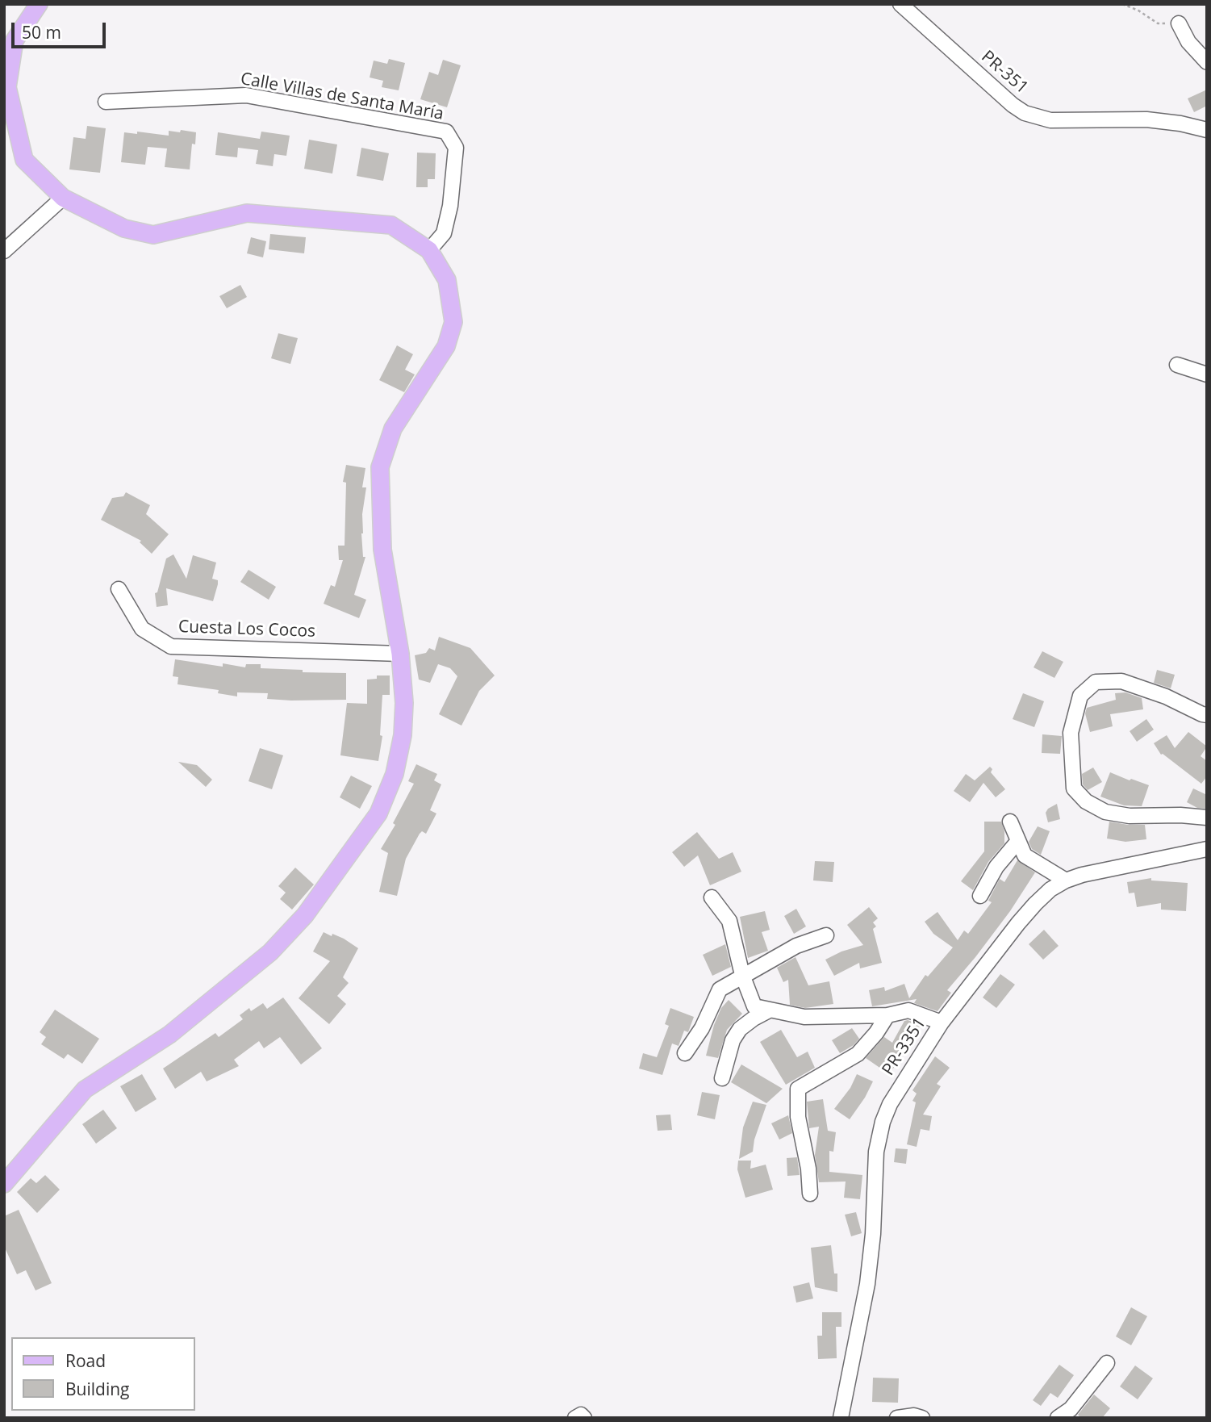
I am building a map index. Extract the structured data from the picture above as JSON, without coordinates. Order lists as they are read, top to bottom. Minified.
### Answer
{"streets":{"street":["PR-351","Calle Villas de Santa María","Cuesta Los Cocos","PR-3351"]},"legend":["Road","Building"],"scale_bar":"50 m"}
